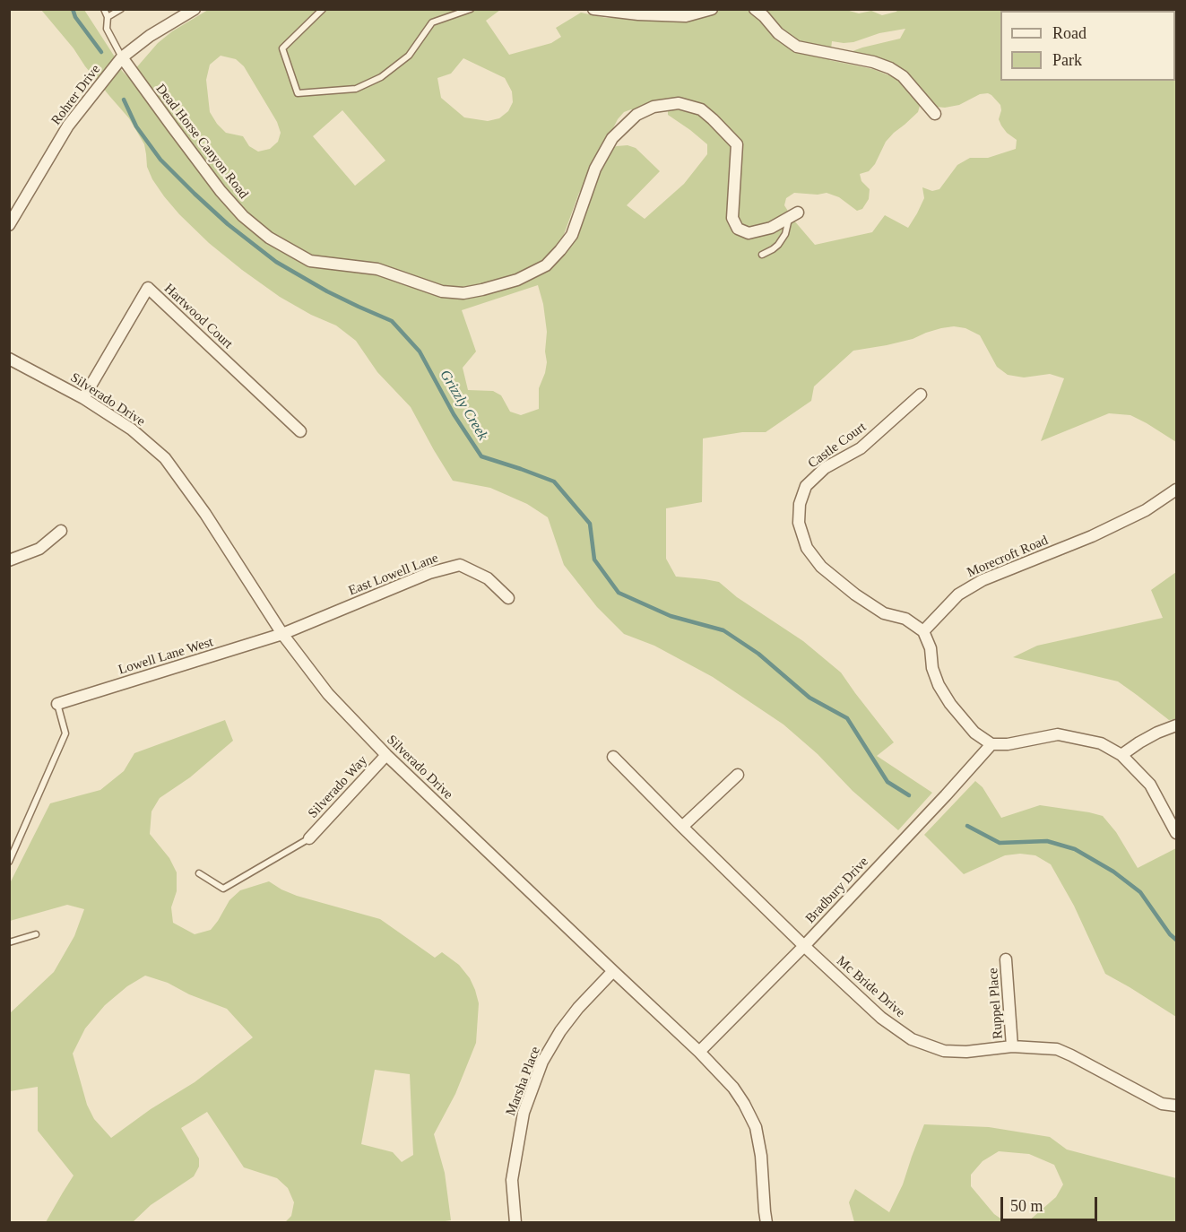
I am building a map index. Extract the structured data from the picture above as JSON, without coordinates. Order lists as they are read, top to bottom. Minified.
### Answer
{"streets":{"street":["Rohrer Drive","Dead Horse Canyon Road","Hartwood Court","Silverado Drive","Castle Court","Morecroft Road","East Lowell Lane","Lowell Lane West","Silverado Way","Bradbury Drive","Mc Bride Drive","Ruppel Place","Marsha Place"]},"crossings":[["Rohrer Drive","Dead Horse Canyon Road"],["Hartwood Court","Silverado Drive"],["Silverado Drive","East Lowell Lane"],["Silverado Drive","Lowell Lane West"],["Silverado Drive","Silverado Way"],["Silverado Drive","Bradbury Drive"],["Silverado Drive","Marsha Place"],["Castle Court","Morecroft Road"],["East Lowell Lane","Lowell Lane West"],["Bradbury Drive","Mc Bride Drive"],["Mc Bride Drive","Ruppel Place"]],"water":["Grizzly Creek"],"legend":["Road","Park"],"scale_bar":"50 m"}
